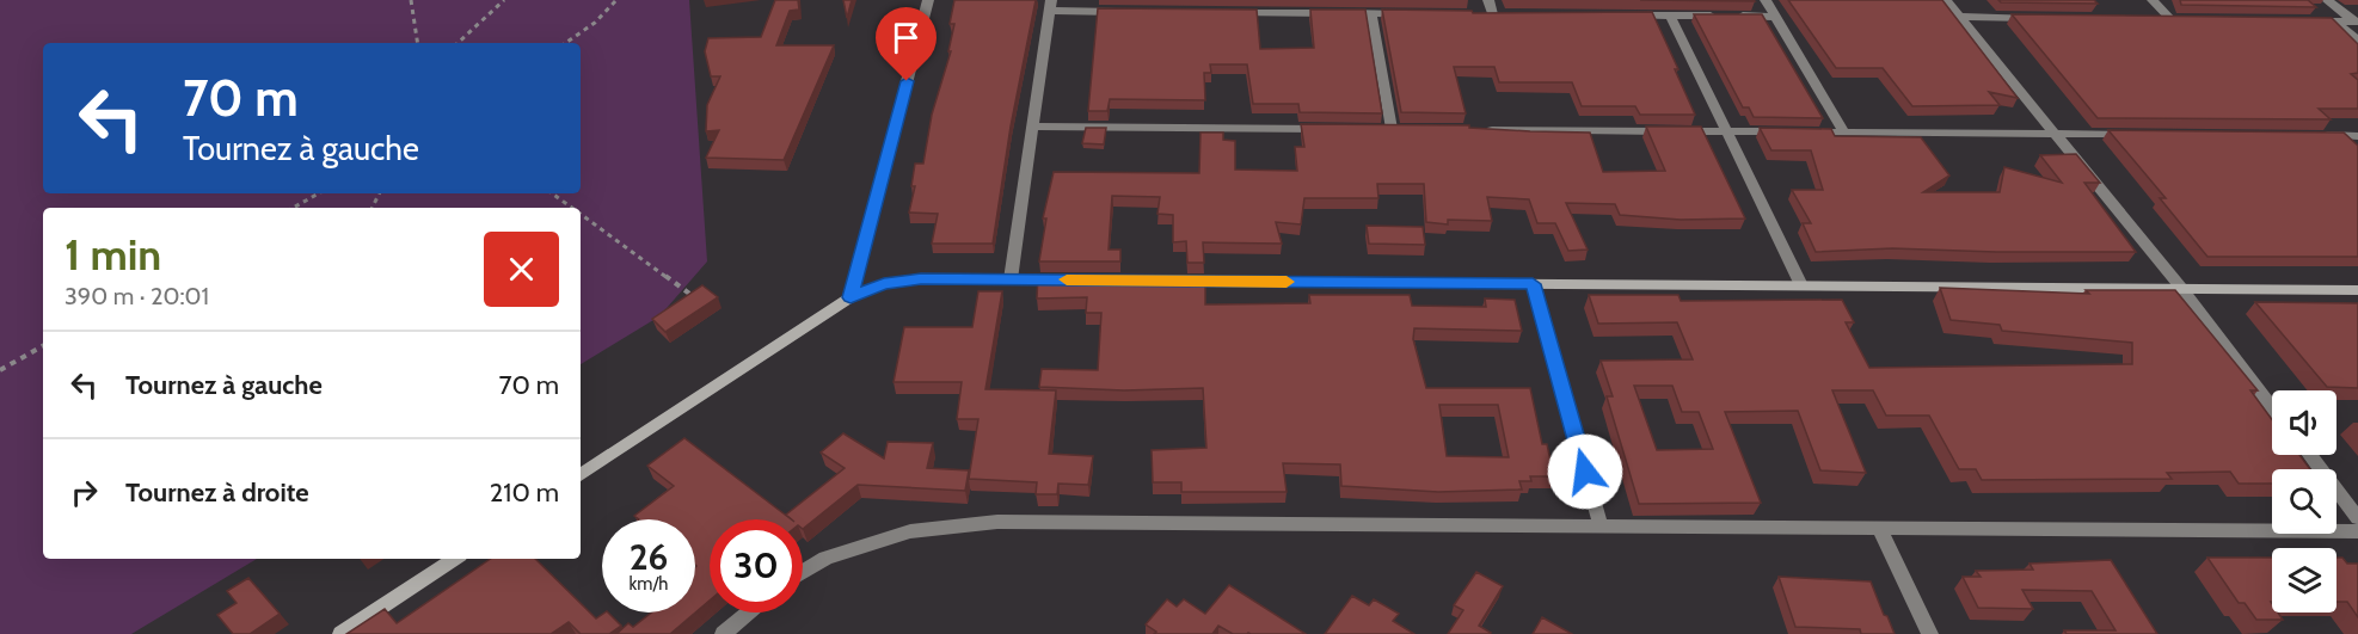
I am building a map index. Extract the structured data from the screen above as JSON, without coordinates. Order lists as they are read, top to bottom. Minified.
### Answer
{"page":{"turn":["70 m","Tournez à gauche"],"heading":["1 min","390 m · 20:01"],"list":[{"name":"Tournez à gauche","value":"70 m"},{"name":"Tournez à droite","value":"210 m"}],"speed":"26 km/h","limit":"30"}}
